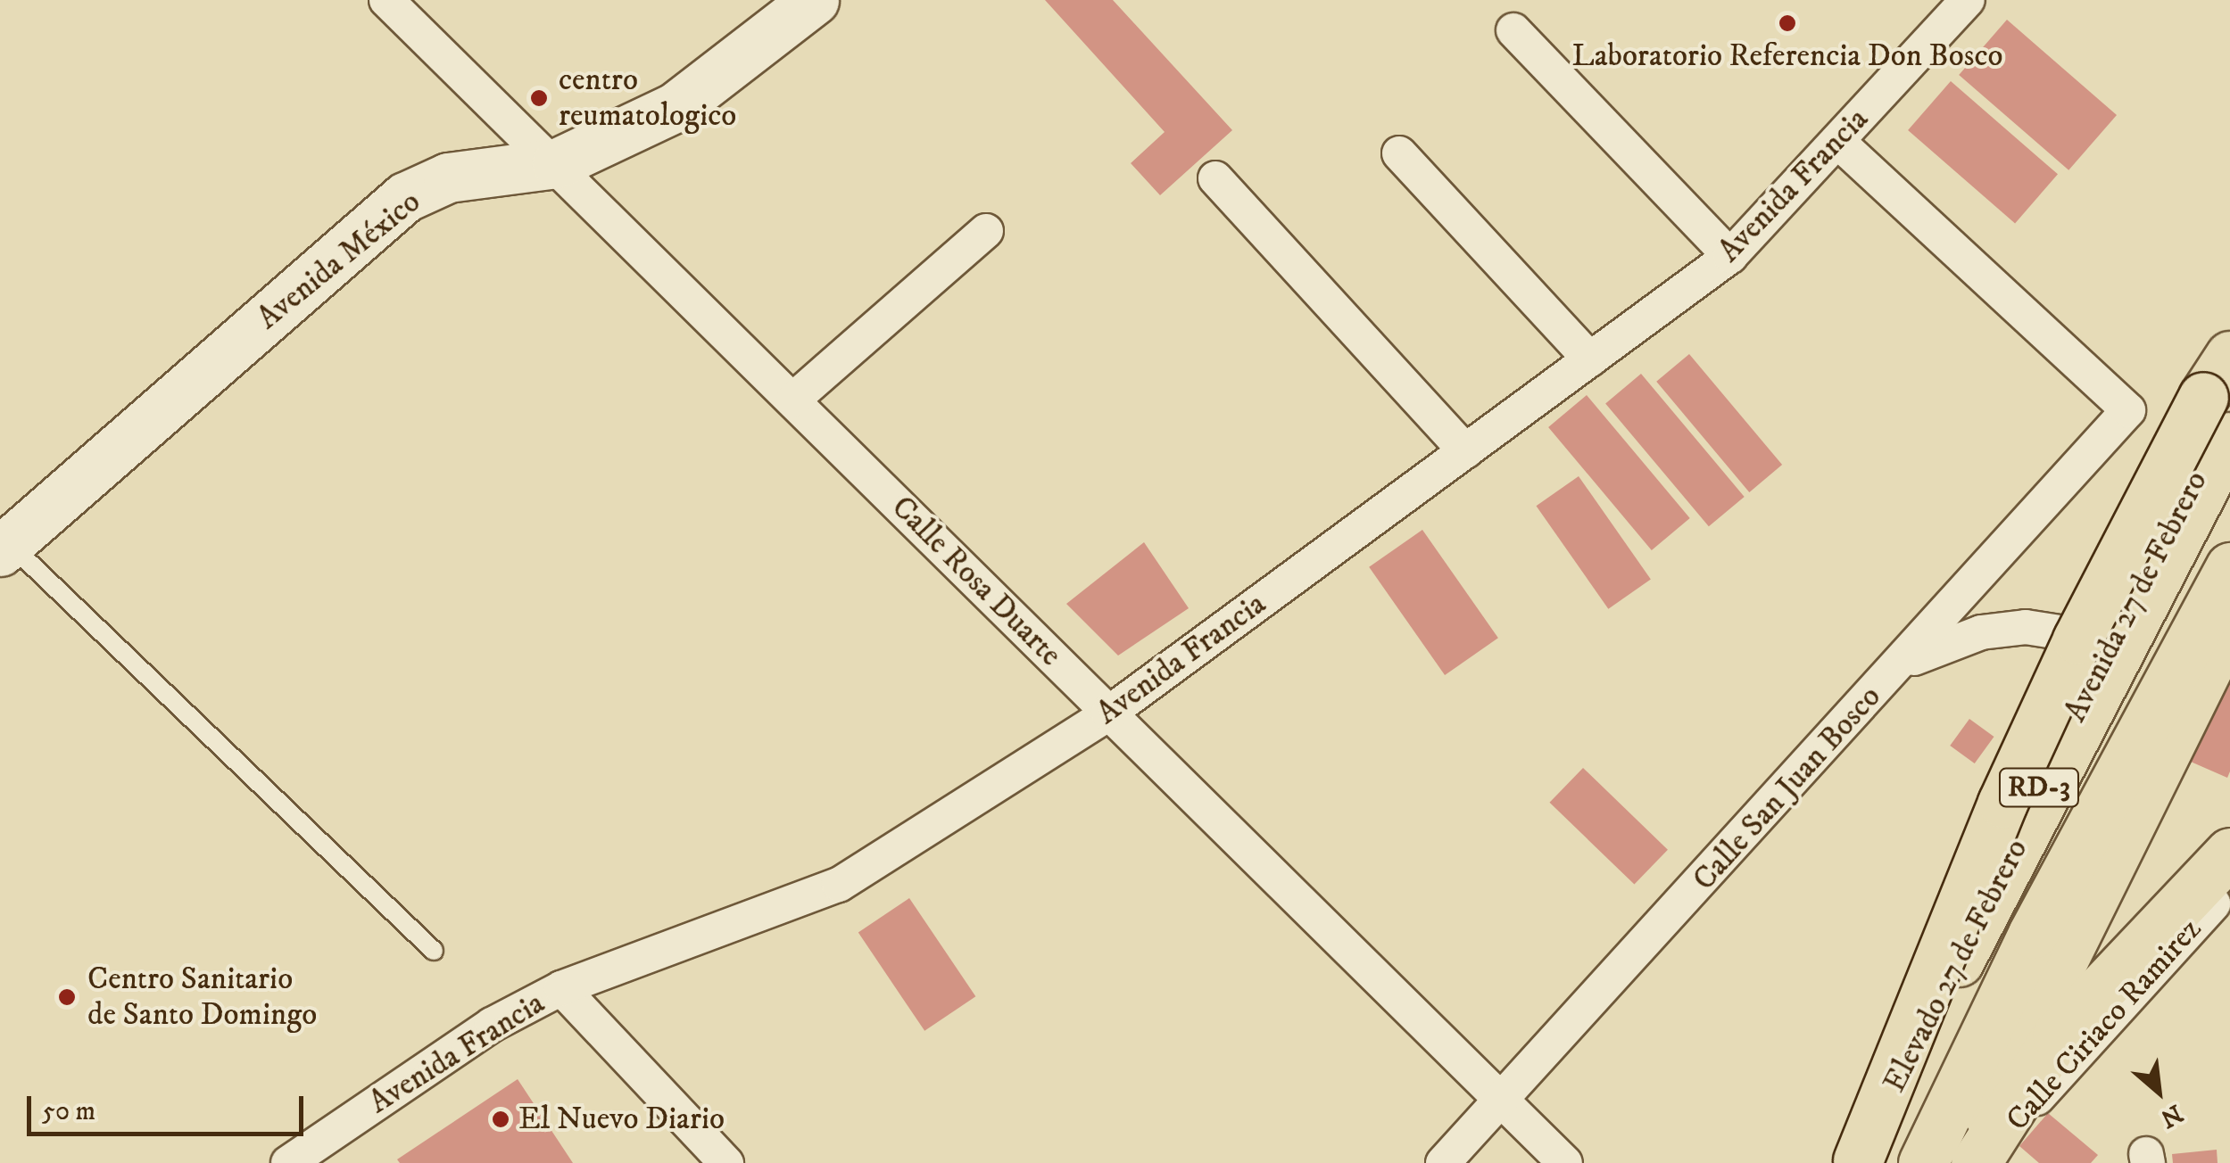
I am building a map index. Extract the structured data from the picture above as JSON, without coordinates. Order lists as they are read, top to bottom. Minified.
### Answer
{"streets":{"main road":["Avenida México","Avenida 27 de Febrero","RD-3","Elevado 27 de Febrero"],"street":["Avenida Francia","Calle Rosa Duarte","Calle San Juan Bosco","Calle Ciriaco Ramirez"]},"crossings":[["Avenida Francia","Calle Rosa Duarte"],["Avenida Francia","Calle San Juan Bosco"],["Avenida México","Calle Rosa Duarte"],["Calle Rosa Duarte","Calle San Juan Bosco"],["Avenida 27 de Febrero","Elevado 27 de Febrero"]],"places":["Laboratorio Referencia Don Bosco","centro reumatologico","Centro Sanitario de Santo Domingo","El Nuevo Diario"],"scale_bar":"50 m","north":"bottom right"}
